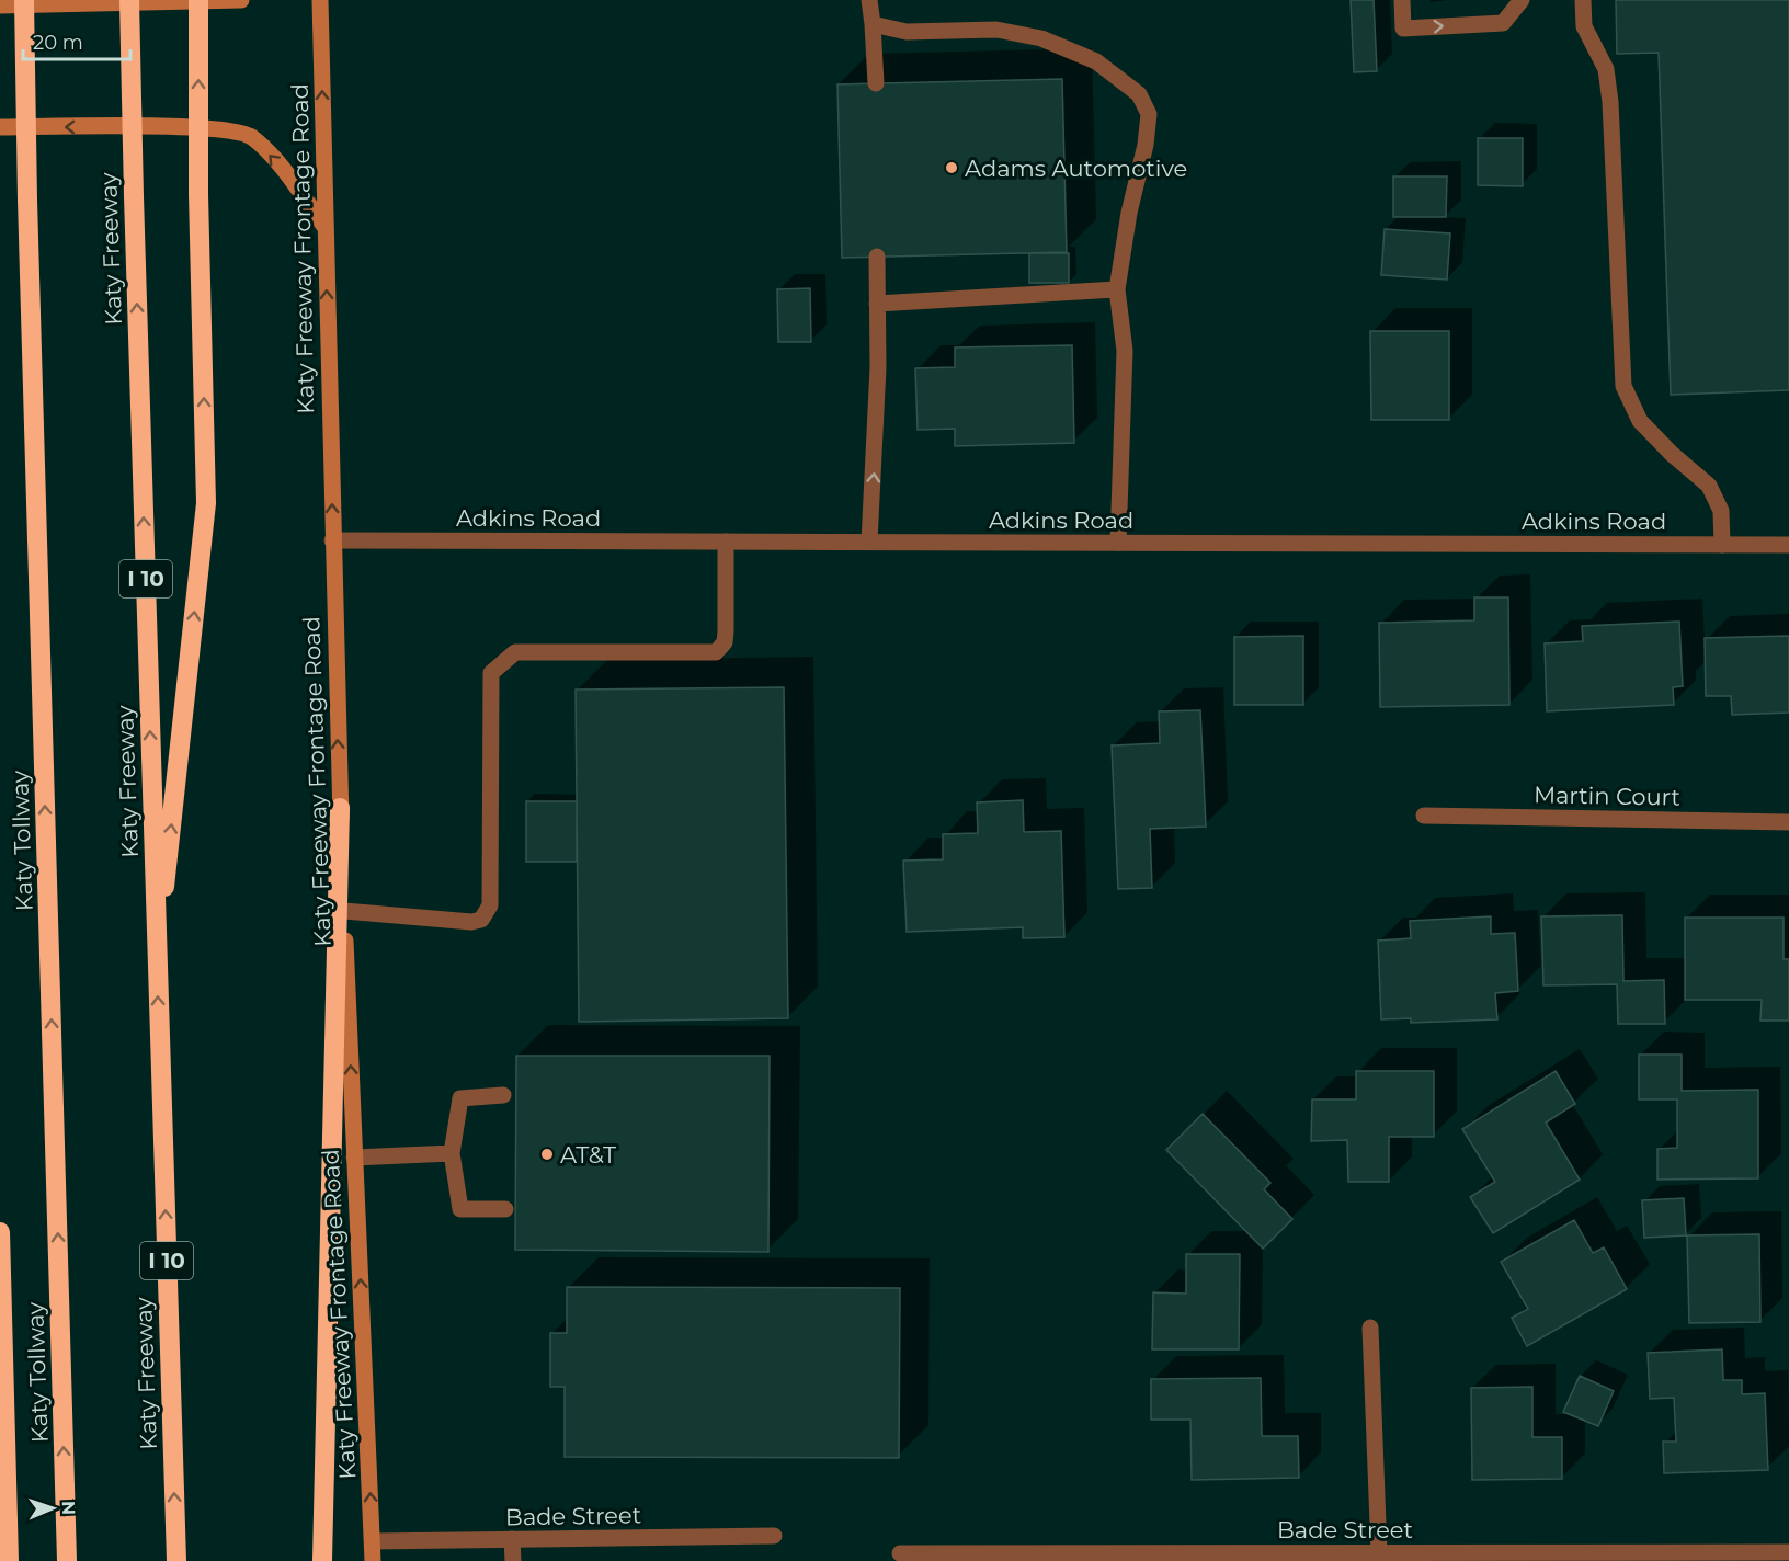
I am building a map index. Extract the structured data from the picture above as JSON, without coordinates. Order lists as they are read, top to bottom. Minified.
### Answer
{"streets":{"highway":["Katy Freeway","I 10","Katy Tollway"],"main road":["Katy Freeway Frontage Road"],"street":["Adkins Road","Martin Court","Bade Street"]},"crossings":[["Katy Freeway Frontage Road","Adkins Road"],["Katy Freeway Frontage Road","Bade Street"]],"one_way":["Katy Freeway Frontage Road"],"places":["Adams Automotive","AT&T"],"scale_bar":"20 m","north":"right"}
